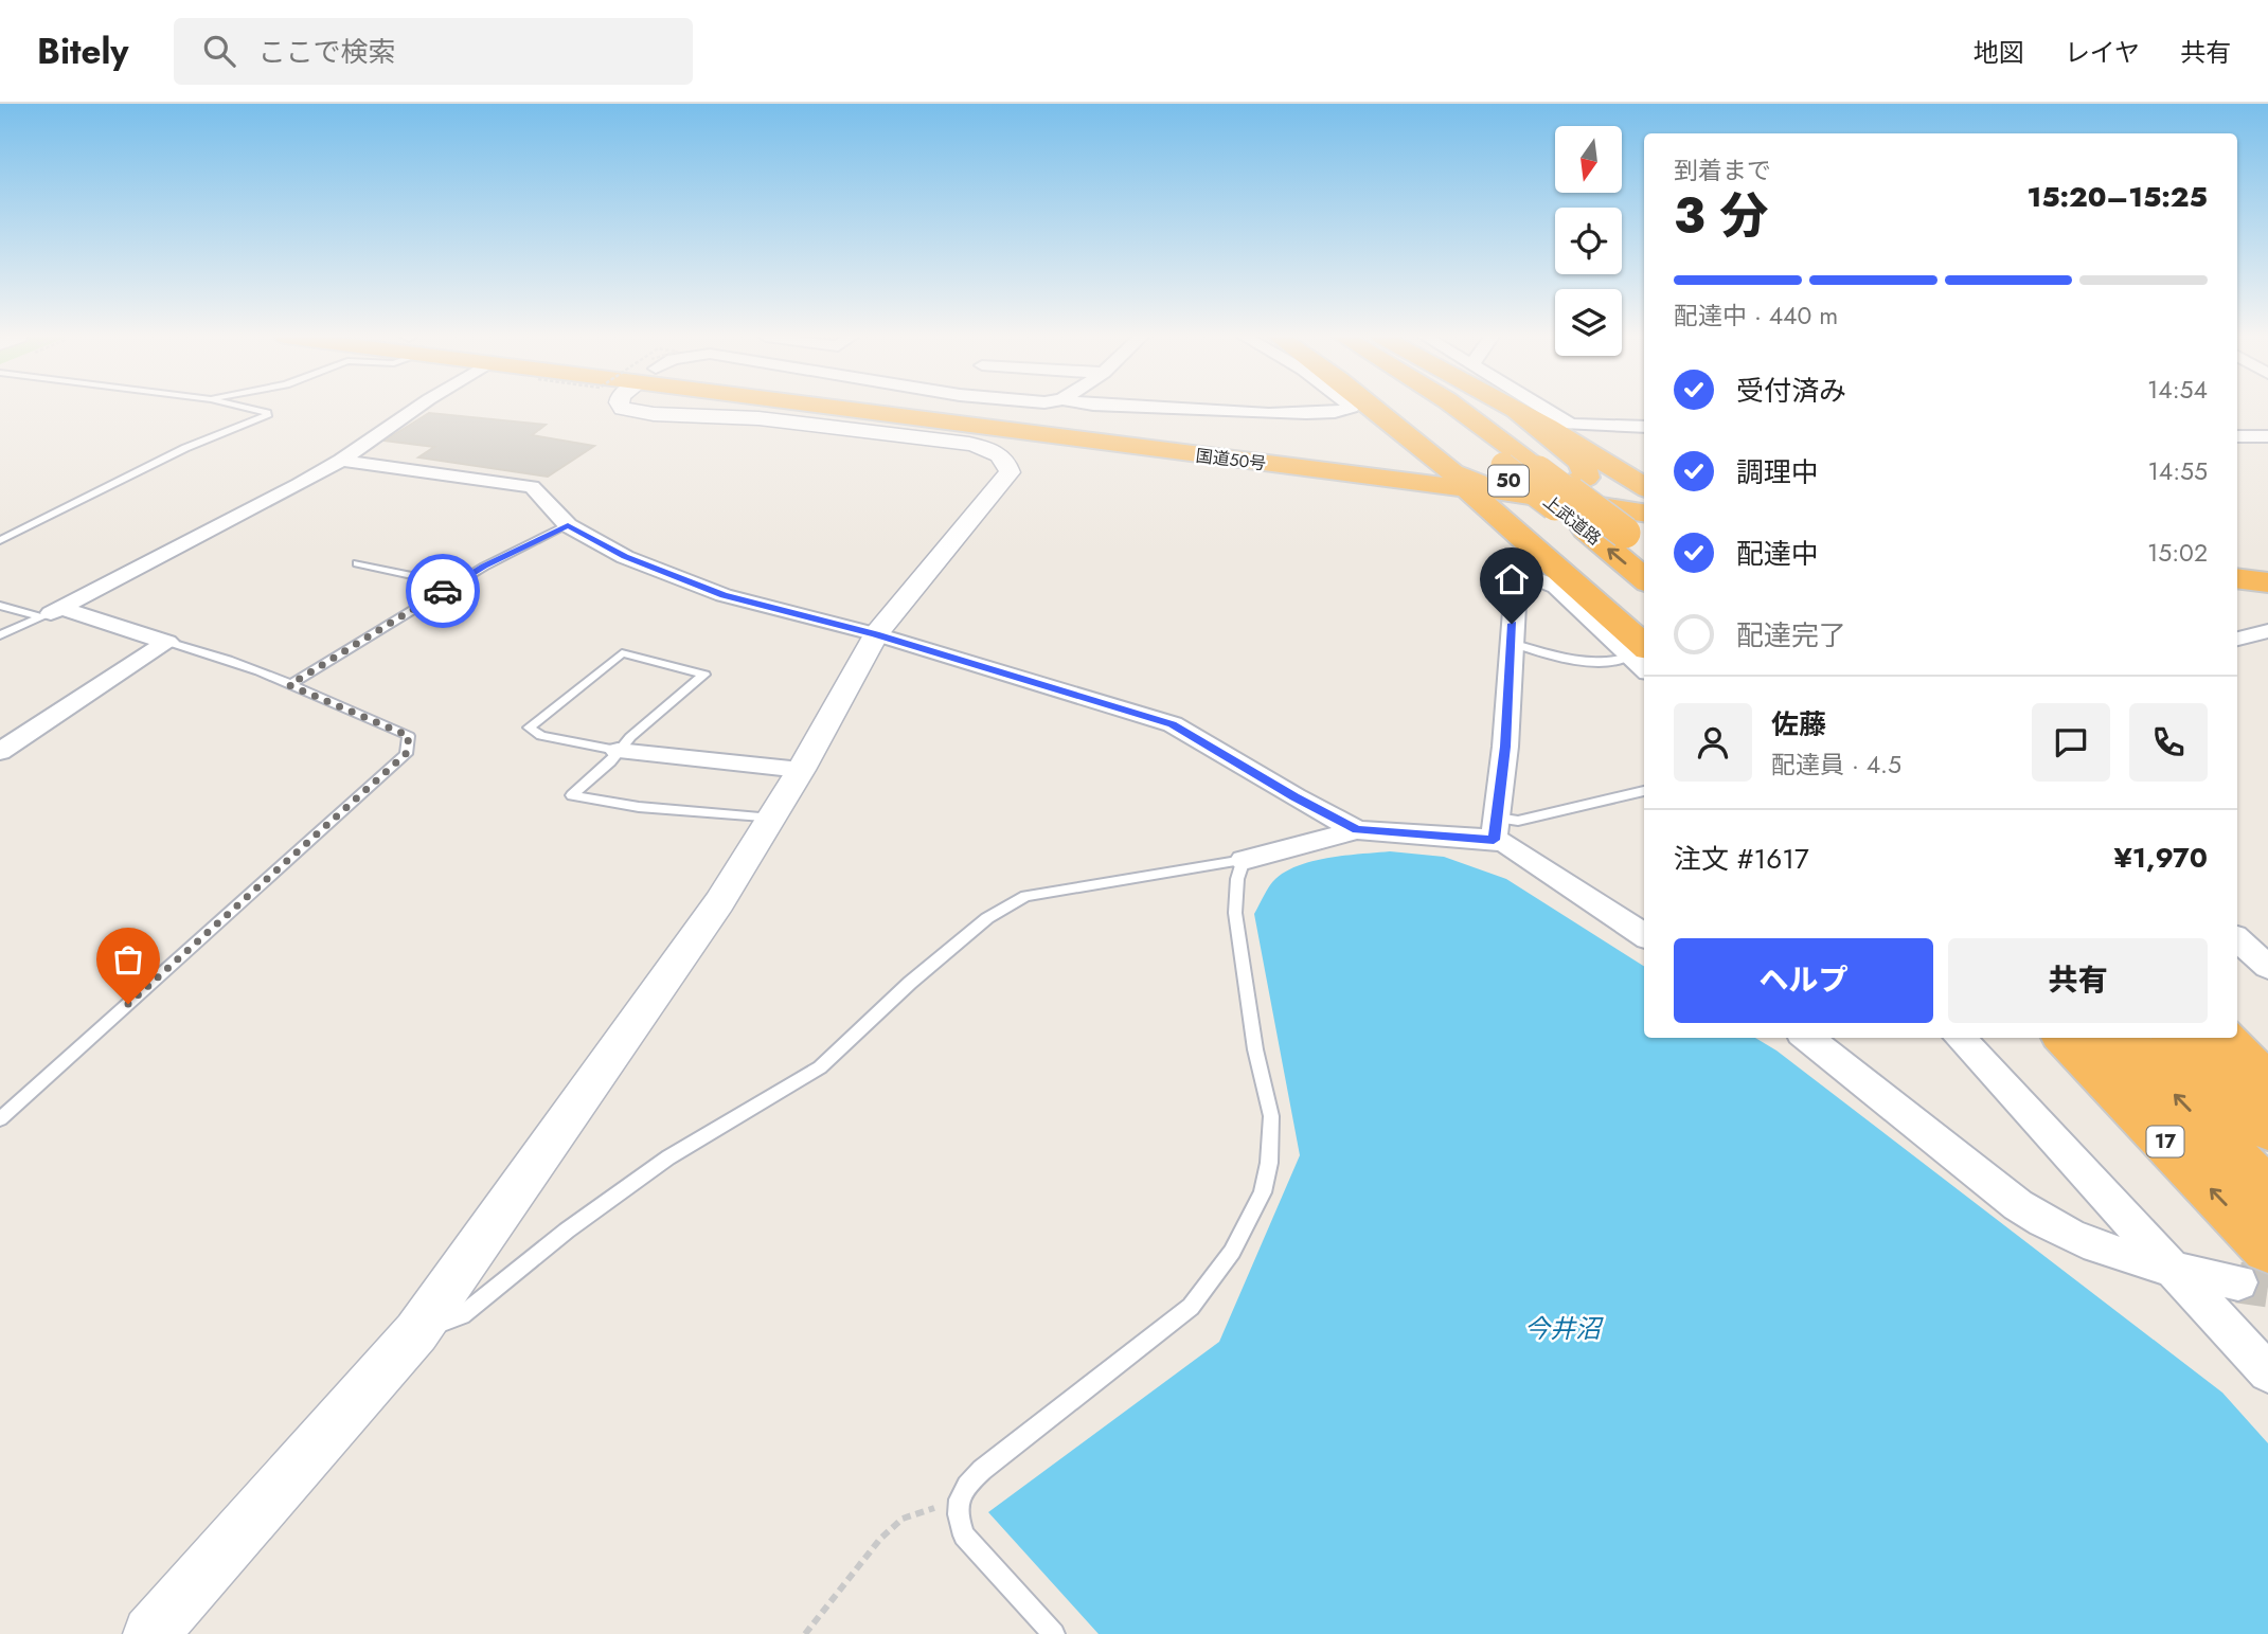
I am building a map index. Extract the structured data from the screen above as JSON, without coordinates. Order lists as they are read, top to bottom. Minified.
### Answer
{"streets":{"highway":["国道50号","50","上武道路","17"]},"crossings":[["国道50号","上武道路"]],"water":["今井沼"],"north":"bottom","page":{"header":"Bitely","search":"ここで検索","nav":["地図","レイヤ","共有"],"heading":["3 分","到着まで","15:20–15:25"],"panel":["佐藤","配達員 · 4.5","注文 #1617","¥1,970"],"bar":"配達中 · 440 m","list":[["受付済み","14:54"],["調理中","14:55"],["配達中","15:02"],"配達完了"],"buttons":["ヘルプ","共有"]}}
